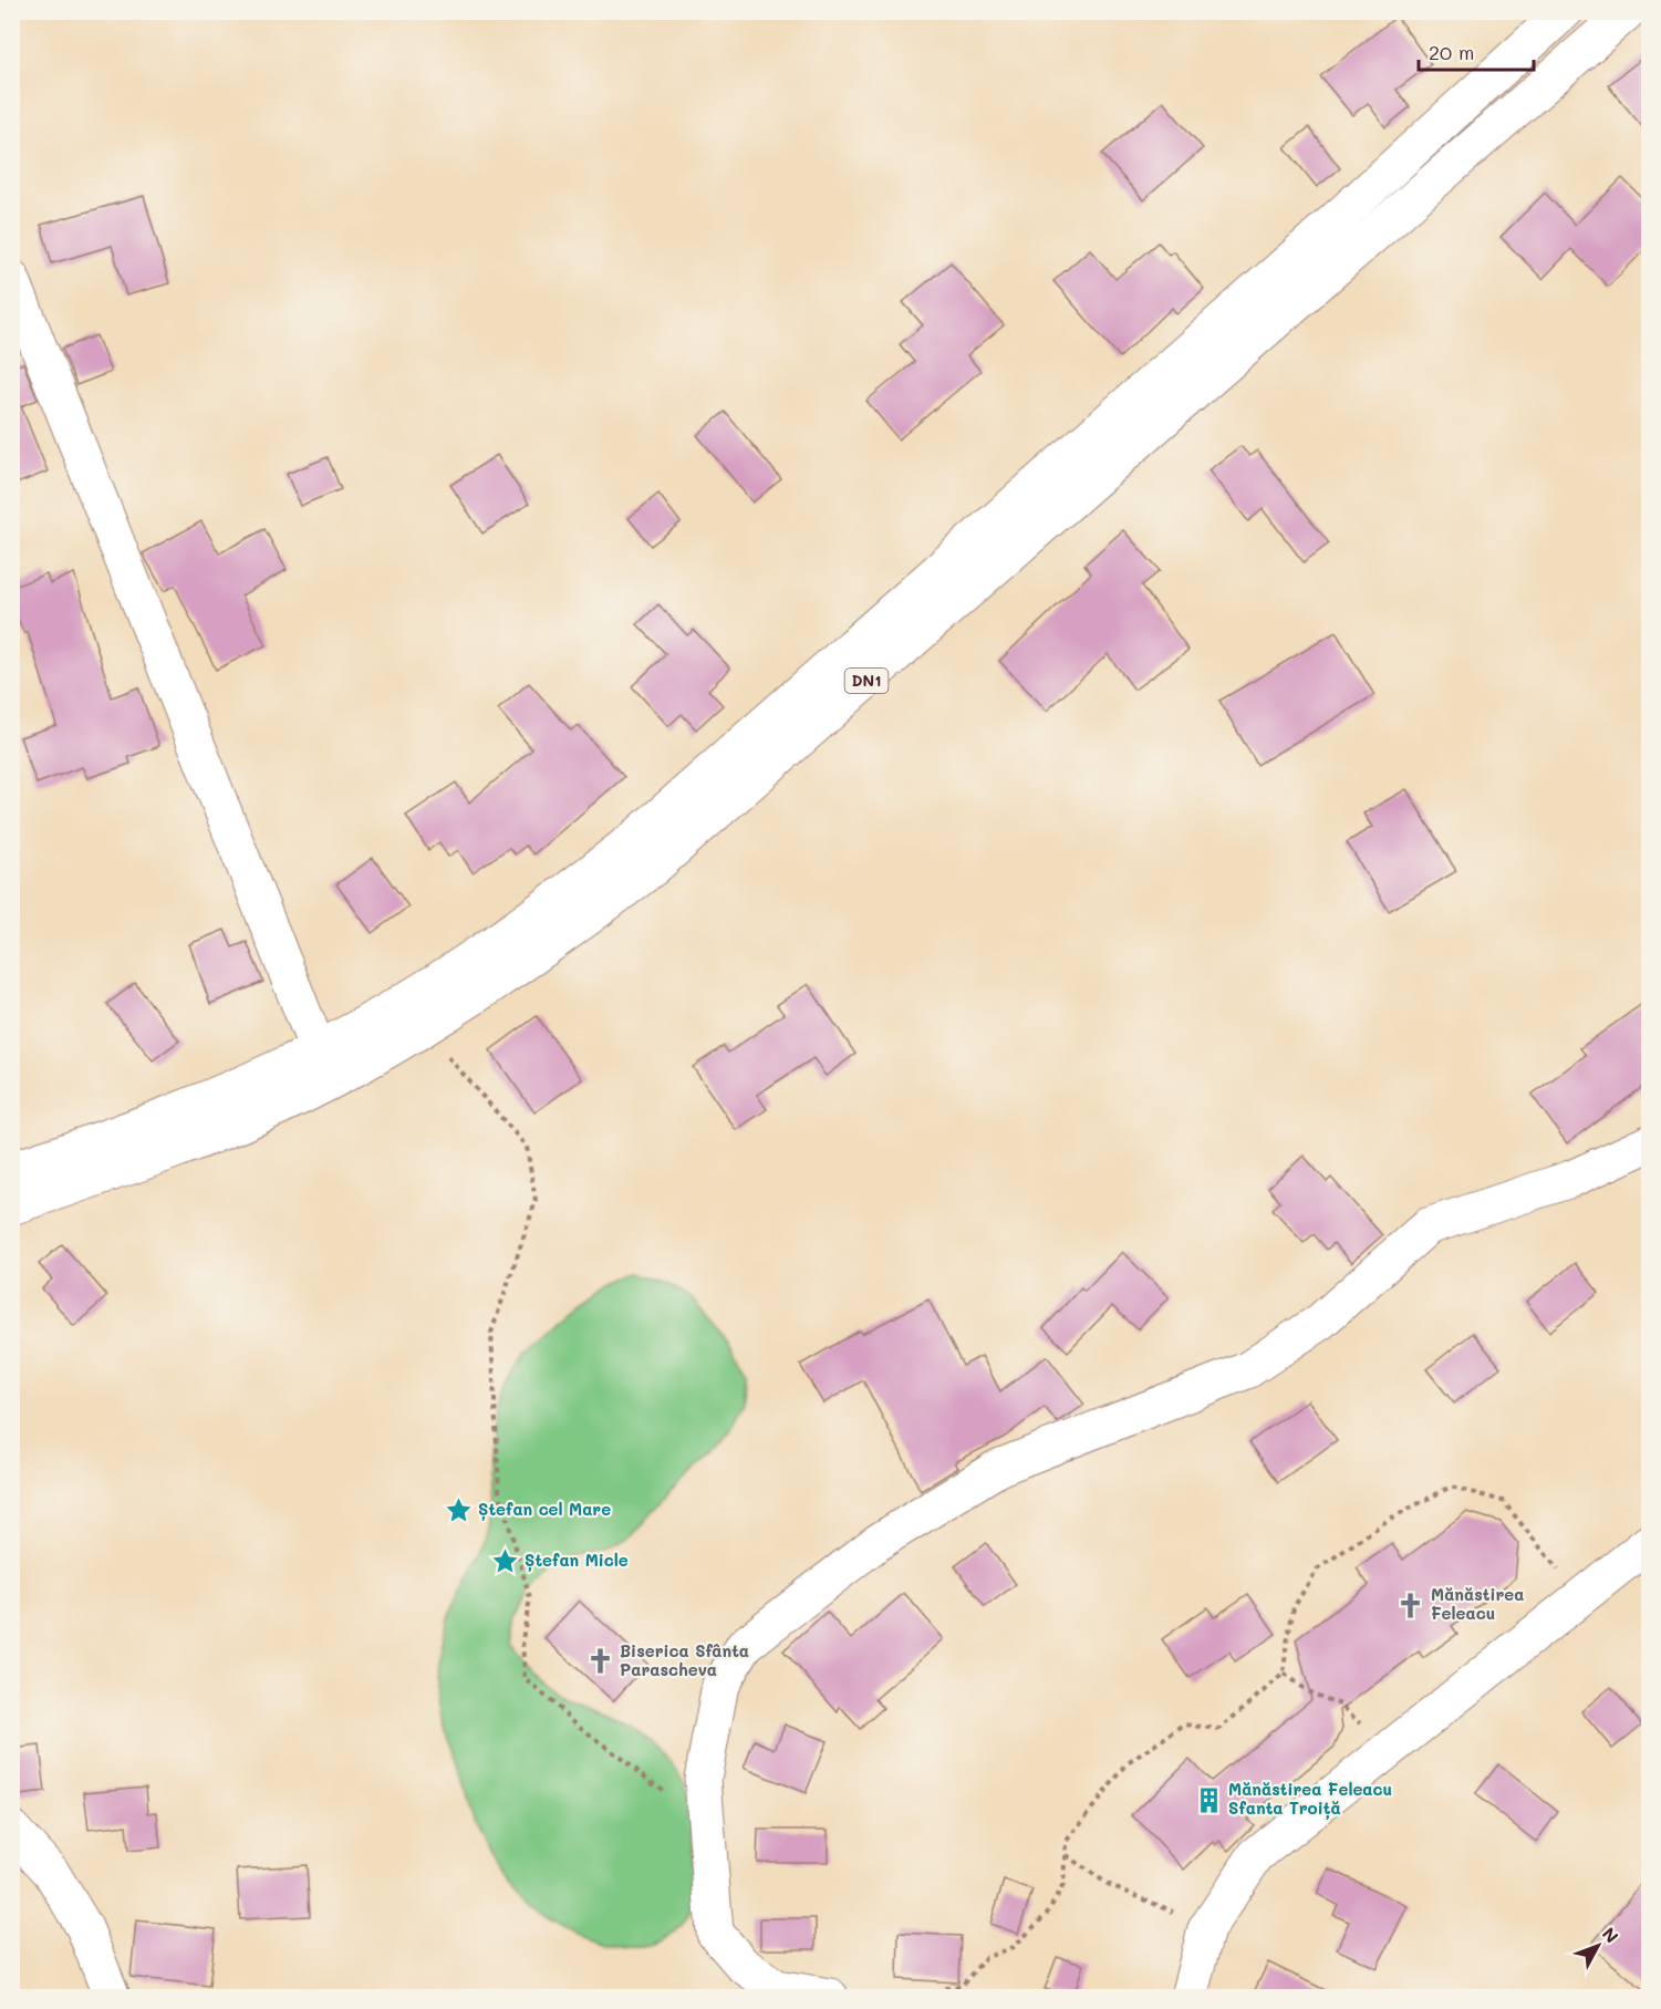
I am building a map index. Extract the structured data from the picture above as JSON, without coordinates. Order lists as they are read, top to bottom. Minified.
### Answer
{"streets":{"main road":["DN1"]},"places":{"place":["Ștefan cel Mare","Ștefan Micle"],"church":["Mănăstirea Feleacu","Biserica Sfânta Parascheva"],"building":["Mănăstirea Feleacu Sfanta Troiță"]},"scale_bar":"20 m","north":"top right"}
